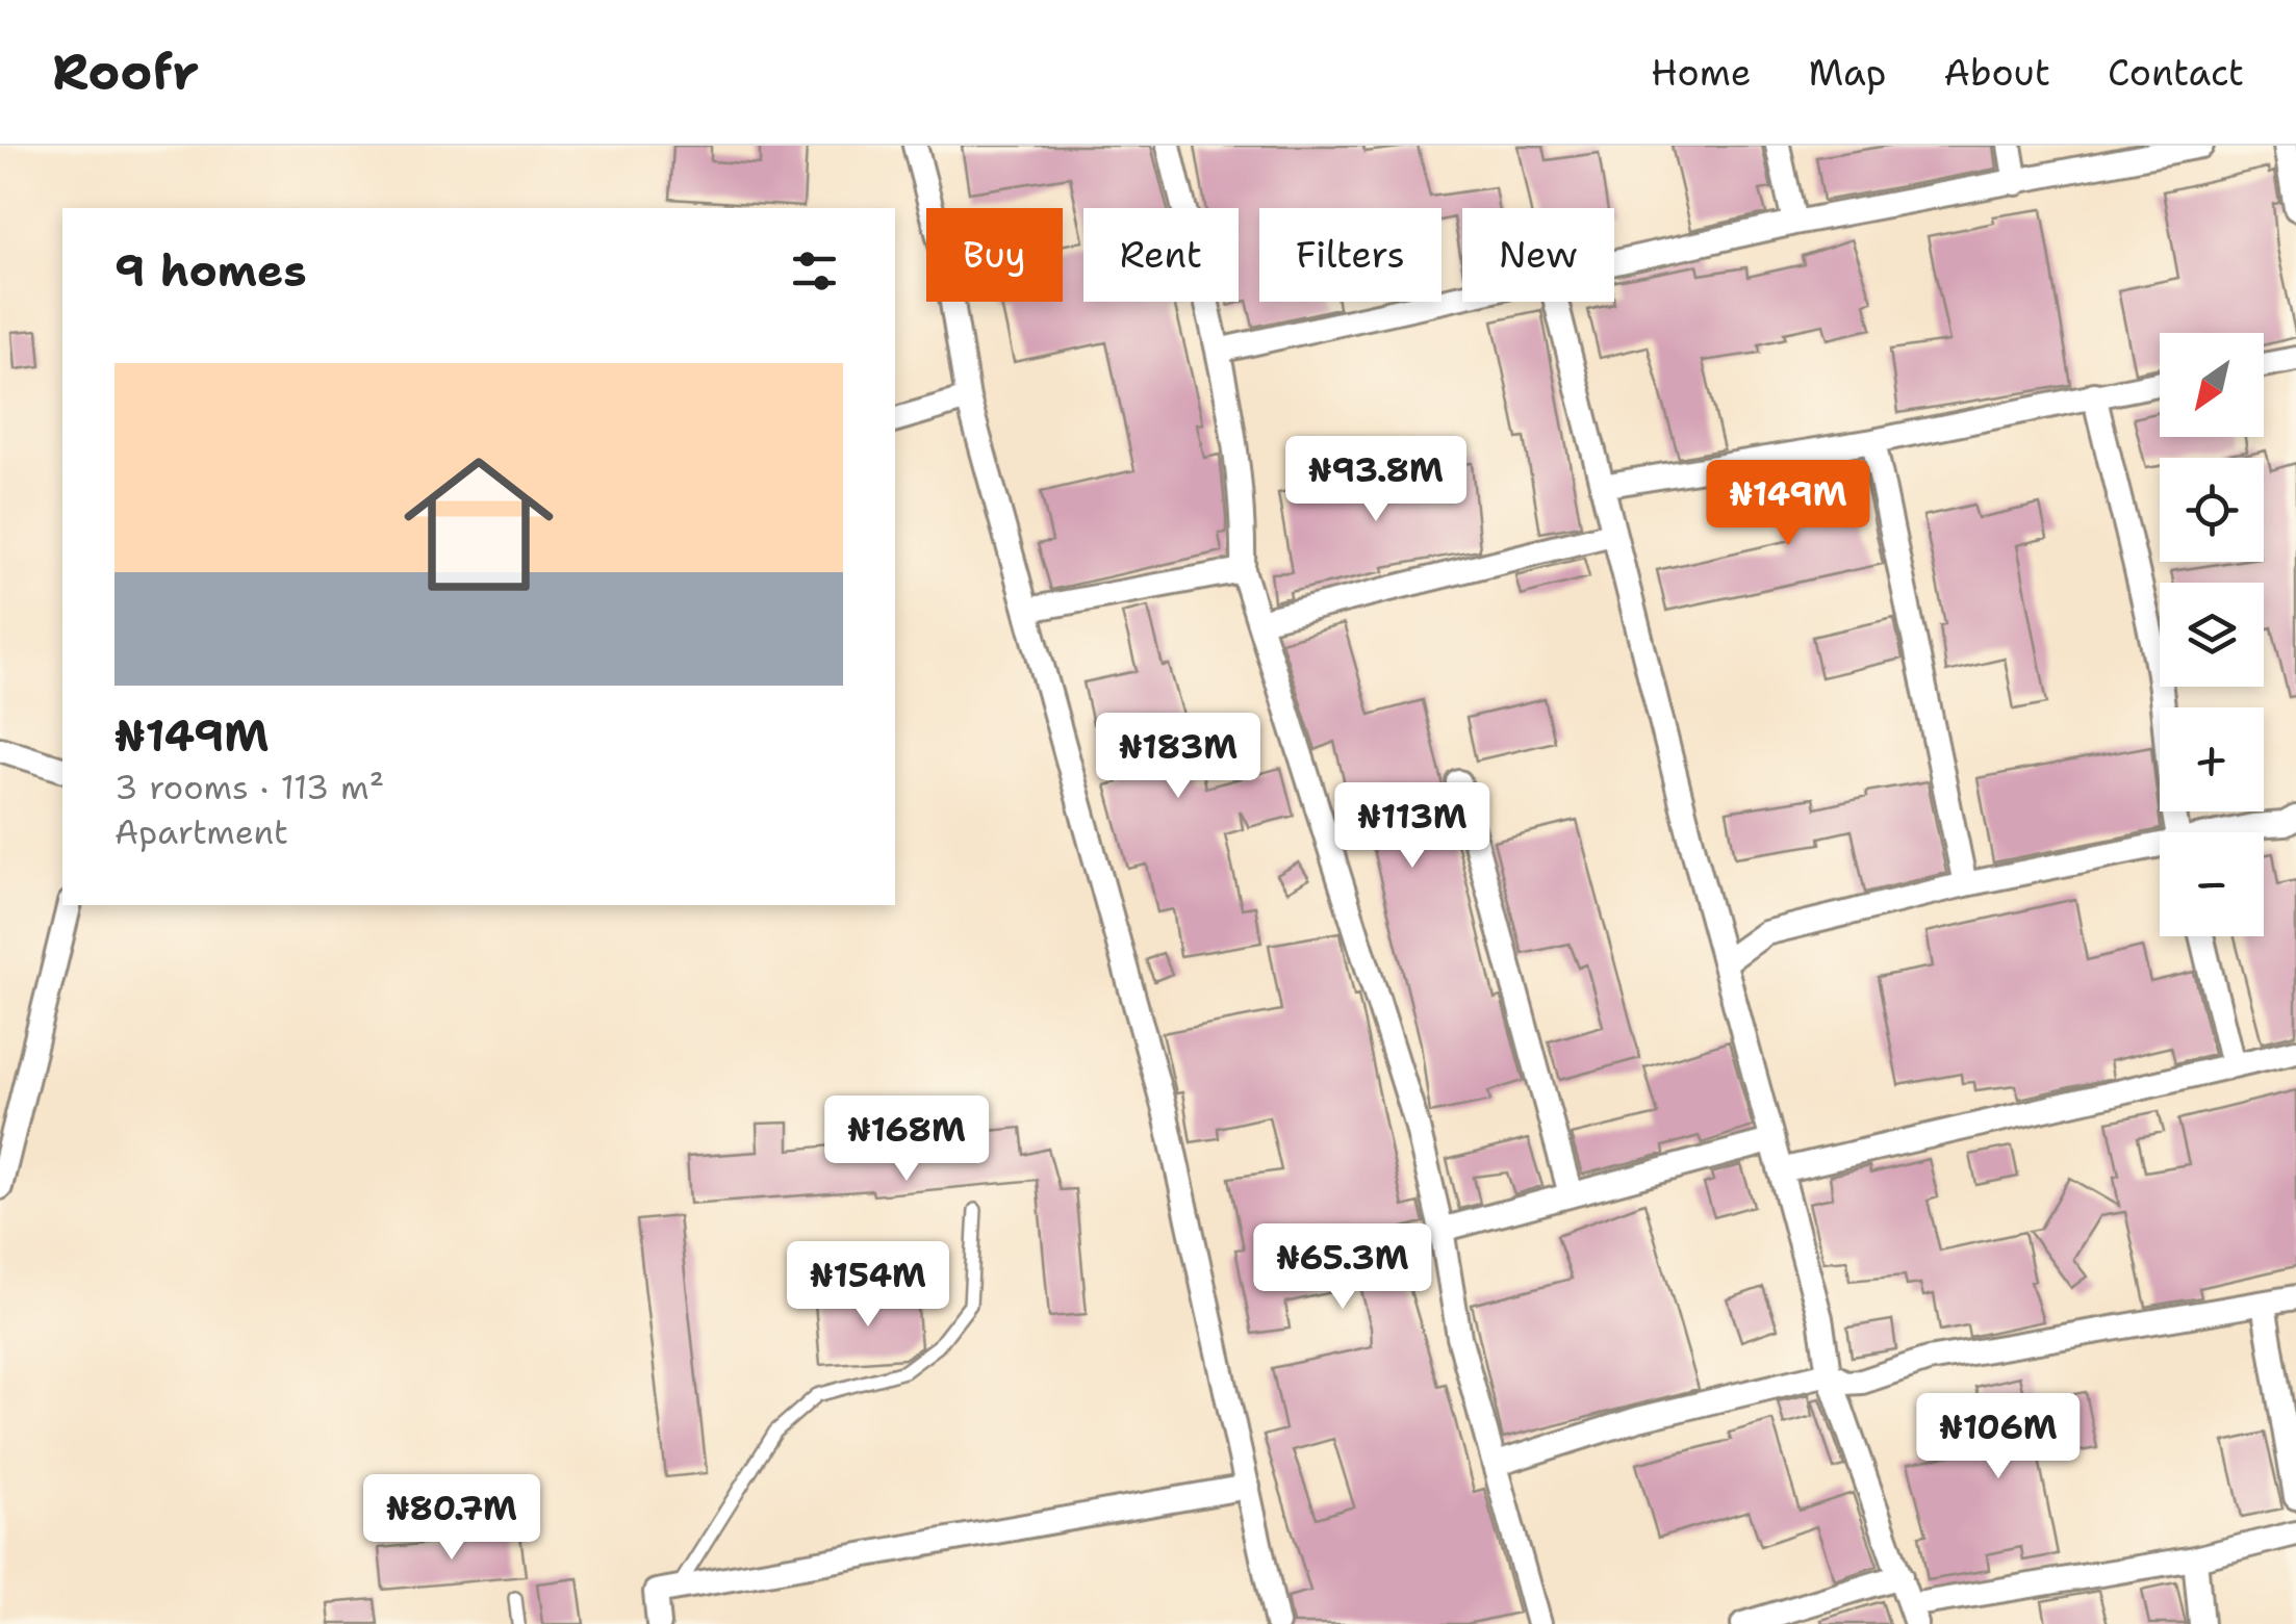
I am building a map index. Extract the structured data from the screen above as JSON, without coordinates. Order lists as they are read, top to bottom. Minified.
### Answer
{"north":"bottom left","page":{"header":"Roofr","nav":["Home","Map","About","Contact"],"chip":["Buy","Rent","Filters","New"],"heading":"9 homes","map_buttons":["+","−"],"list":[{"name":"₦149M","note":"3 rooms · 113 m² · Apartment"}],"price":["₦93.8M","₦149M","₦183M","₦113M","₦168M","₦65.3M","₦154M","₦106M","₦80.7M"]}}
